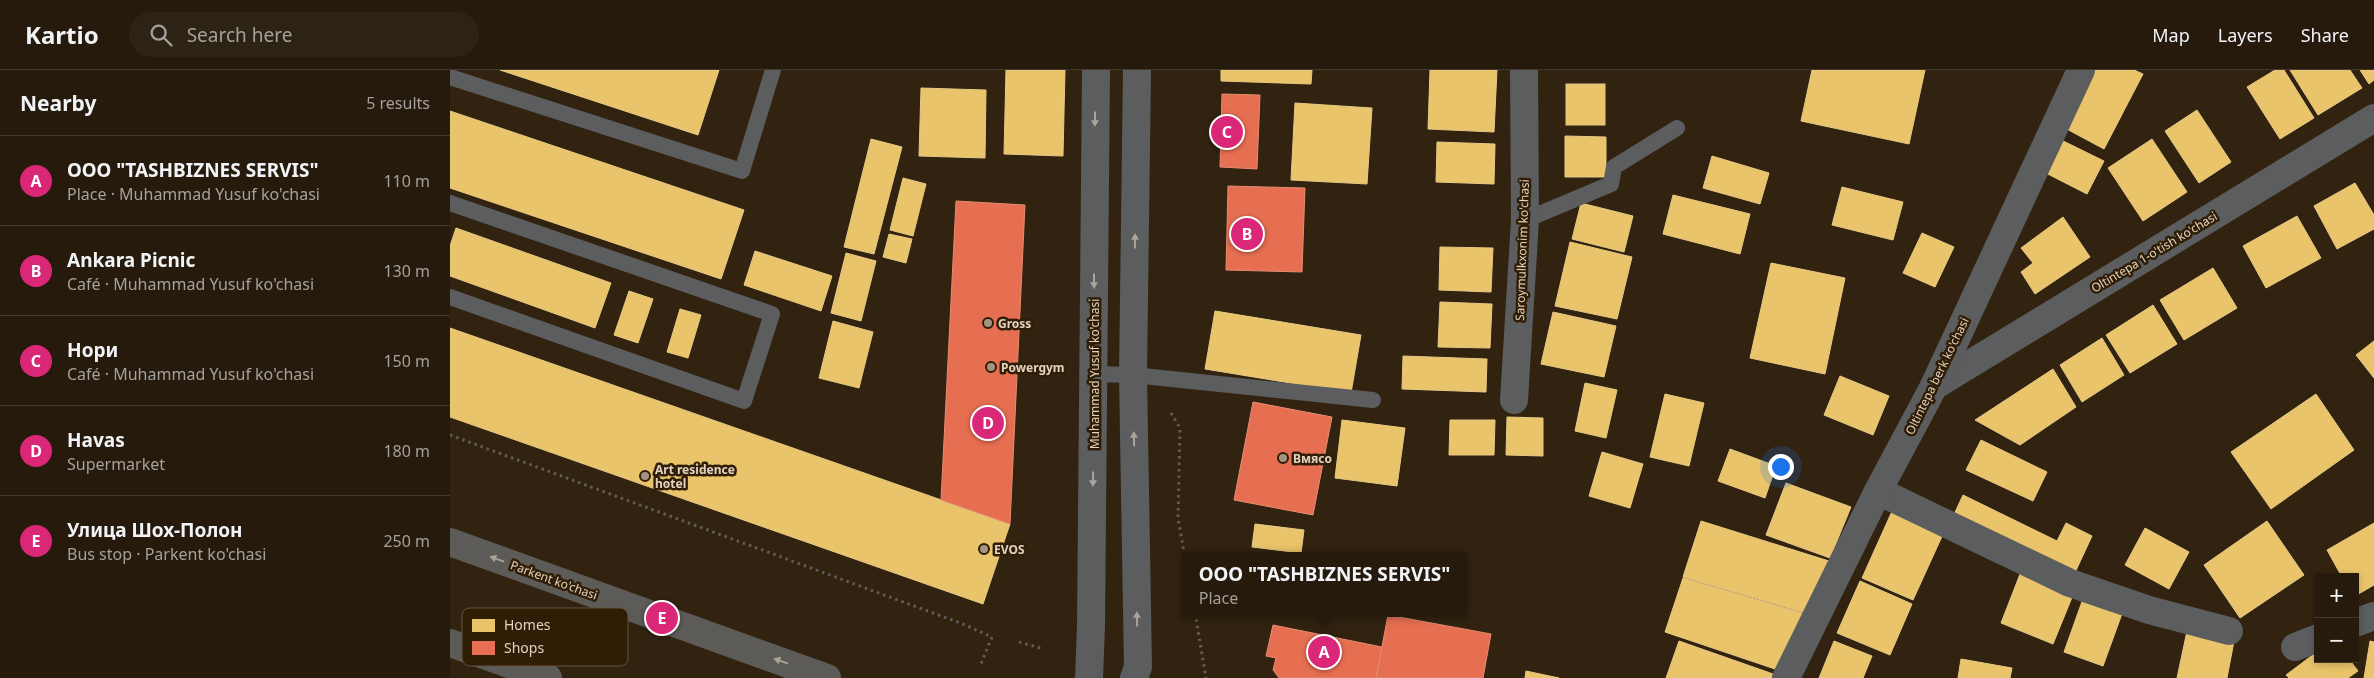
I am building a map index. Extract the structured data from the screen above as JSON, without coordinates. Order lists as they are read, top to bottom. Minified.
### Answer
{"streets":{"main road":["Parkent ko'chasi"],"street":["Saroymulkxonim ko'chasi","Oltintepa 1-o'tish ko'chasi","Muhammad Yusuf ko'chasi","Oltintepa berk ko'chasi"]},"crossings":[["Oltintepa 1-o'tish ko'chasi","Oltintepa berk ko'chasi"]],"one_way":["Parkent ko'chasi"],"places":["Gross","Powergym","Вмясо","Art residence hotel","EVOS"],"legend":["Homes","Shops"],"page":{"header":"Kartio","search":"Search here","nav":["Map","Layers","Share"],"heading":["Nearby","5 results"],"pins":["C","B","D","E","A"],"list":[{"mark":"A","name":"ООО \"TASHBIZNES SERVIS\"","note":"Place · Muhammad Yusuf ko'chasi","value":"110 m"},{"mark":"B","name":"Ankara Picnic","note":"Café · Muhammad Yusuf ko'chasi","value":"130 m"},{"mark":"C","name":"Нори","note":"Café · Muhammad Yusuf ko'chasi","value":"150 m"},{"mark":"D","name":"Havas","note":"Supermarket","value":"180 m"},{"mark":"E","name":"Улица Шох-Полон","note":"Bus stop · Parkent ko'chasi","value":"250 m"}],"popup":["ООО \"TASHBIZNES SERVIS\"","Place"],"map_buttons":["+","−"]}}
